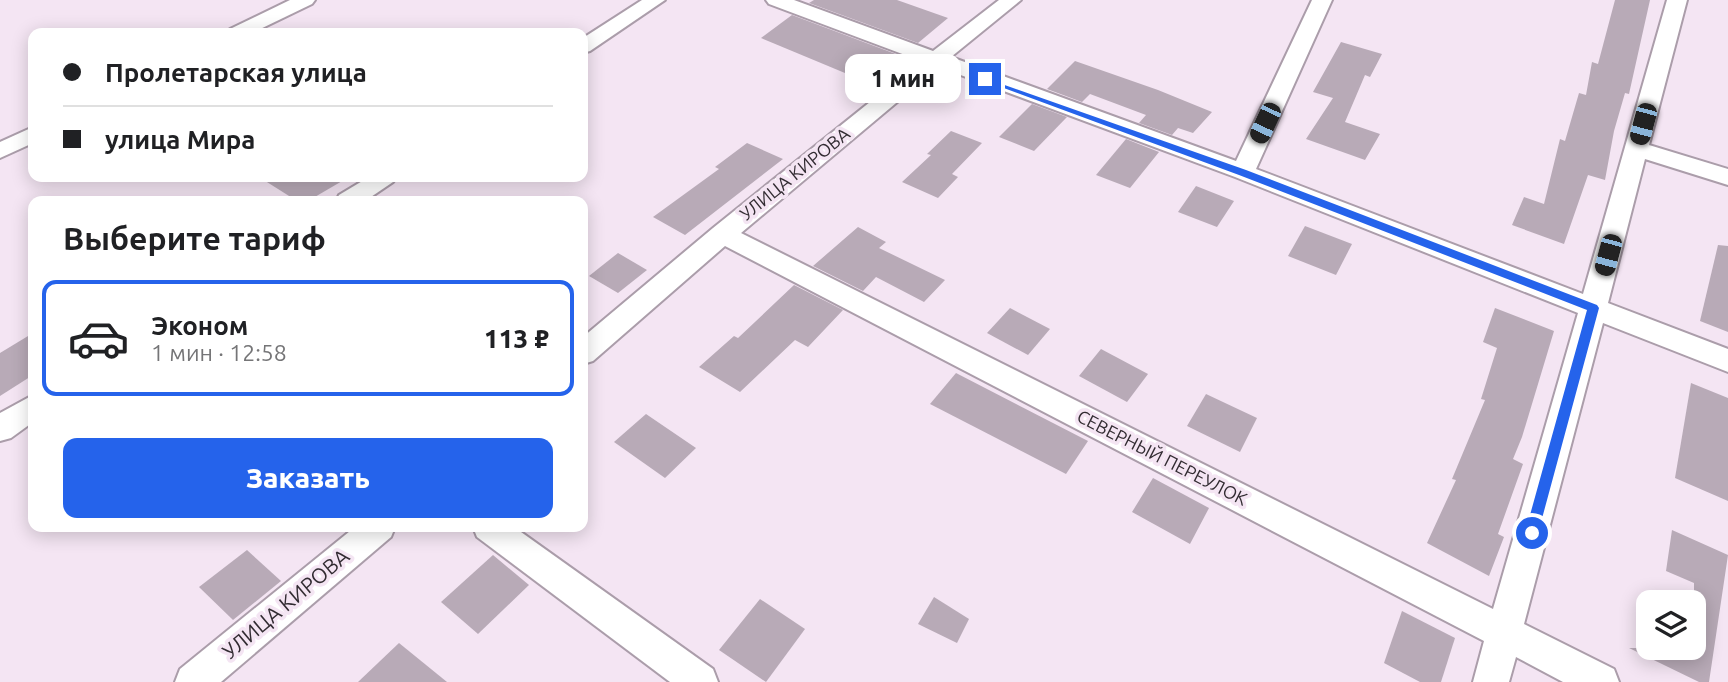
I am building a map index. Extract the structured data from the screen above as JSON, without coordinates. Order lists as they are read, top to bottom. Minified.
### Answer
{"streets":{"street":["УЛИЦА КИРОВА","СЕВЕРНЫЙ ПЕРЕУЛОК"]},"crossings":[["УЛИЦА КИРОВА","СЕВЕРНЫЙ ПЕРЕУЛОК"]],"page":{"banner":["Пролетарская улица","улица Мира"],"bubble":"1 мин","heading":"Выберите тариф","list":[{"name":"Эконом","note":"1 мин · 12:58","value":"113 ₽"}],"buttons":"Заказать"}}
